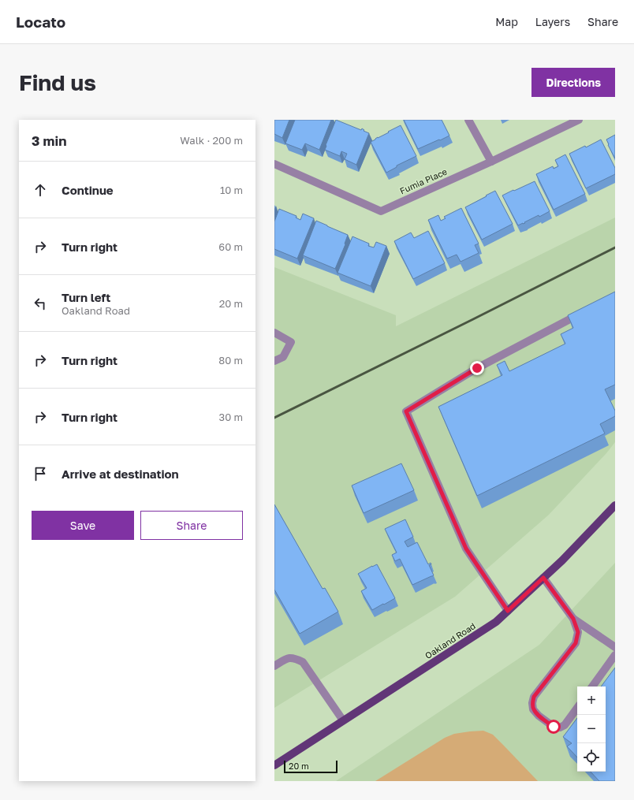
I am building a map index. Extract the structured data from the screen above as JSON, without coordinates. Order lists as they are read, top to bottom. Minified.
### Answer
{"streets":{"main road":["Oakland Road"],"street":["Fumia Place"]},"scale_bar":"20 m","page":{"header":"Locato","nav":["Map","Layers","Share"],"buttons":["Directions",["Save","Share"]],"title":"Find us","heading":["3 min","Walk · 200 m"],"list":[["Continue","10 m"],["Turn right","60 m"],["Turn left","Oakland Road","20 m"],["Turn right","80 m"],["Turn right","30 m"],"Arrive at destination"],"map_buttons":["+","−"],"scale":"20 m"}}
